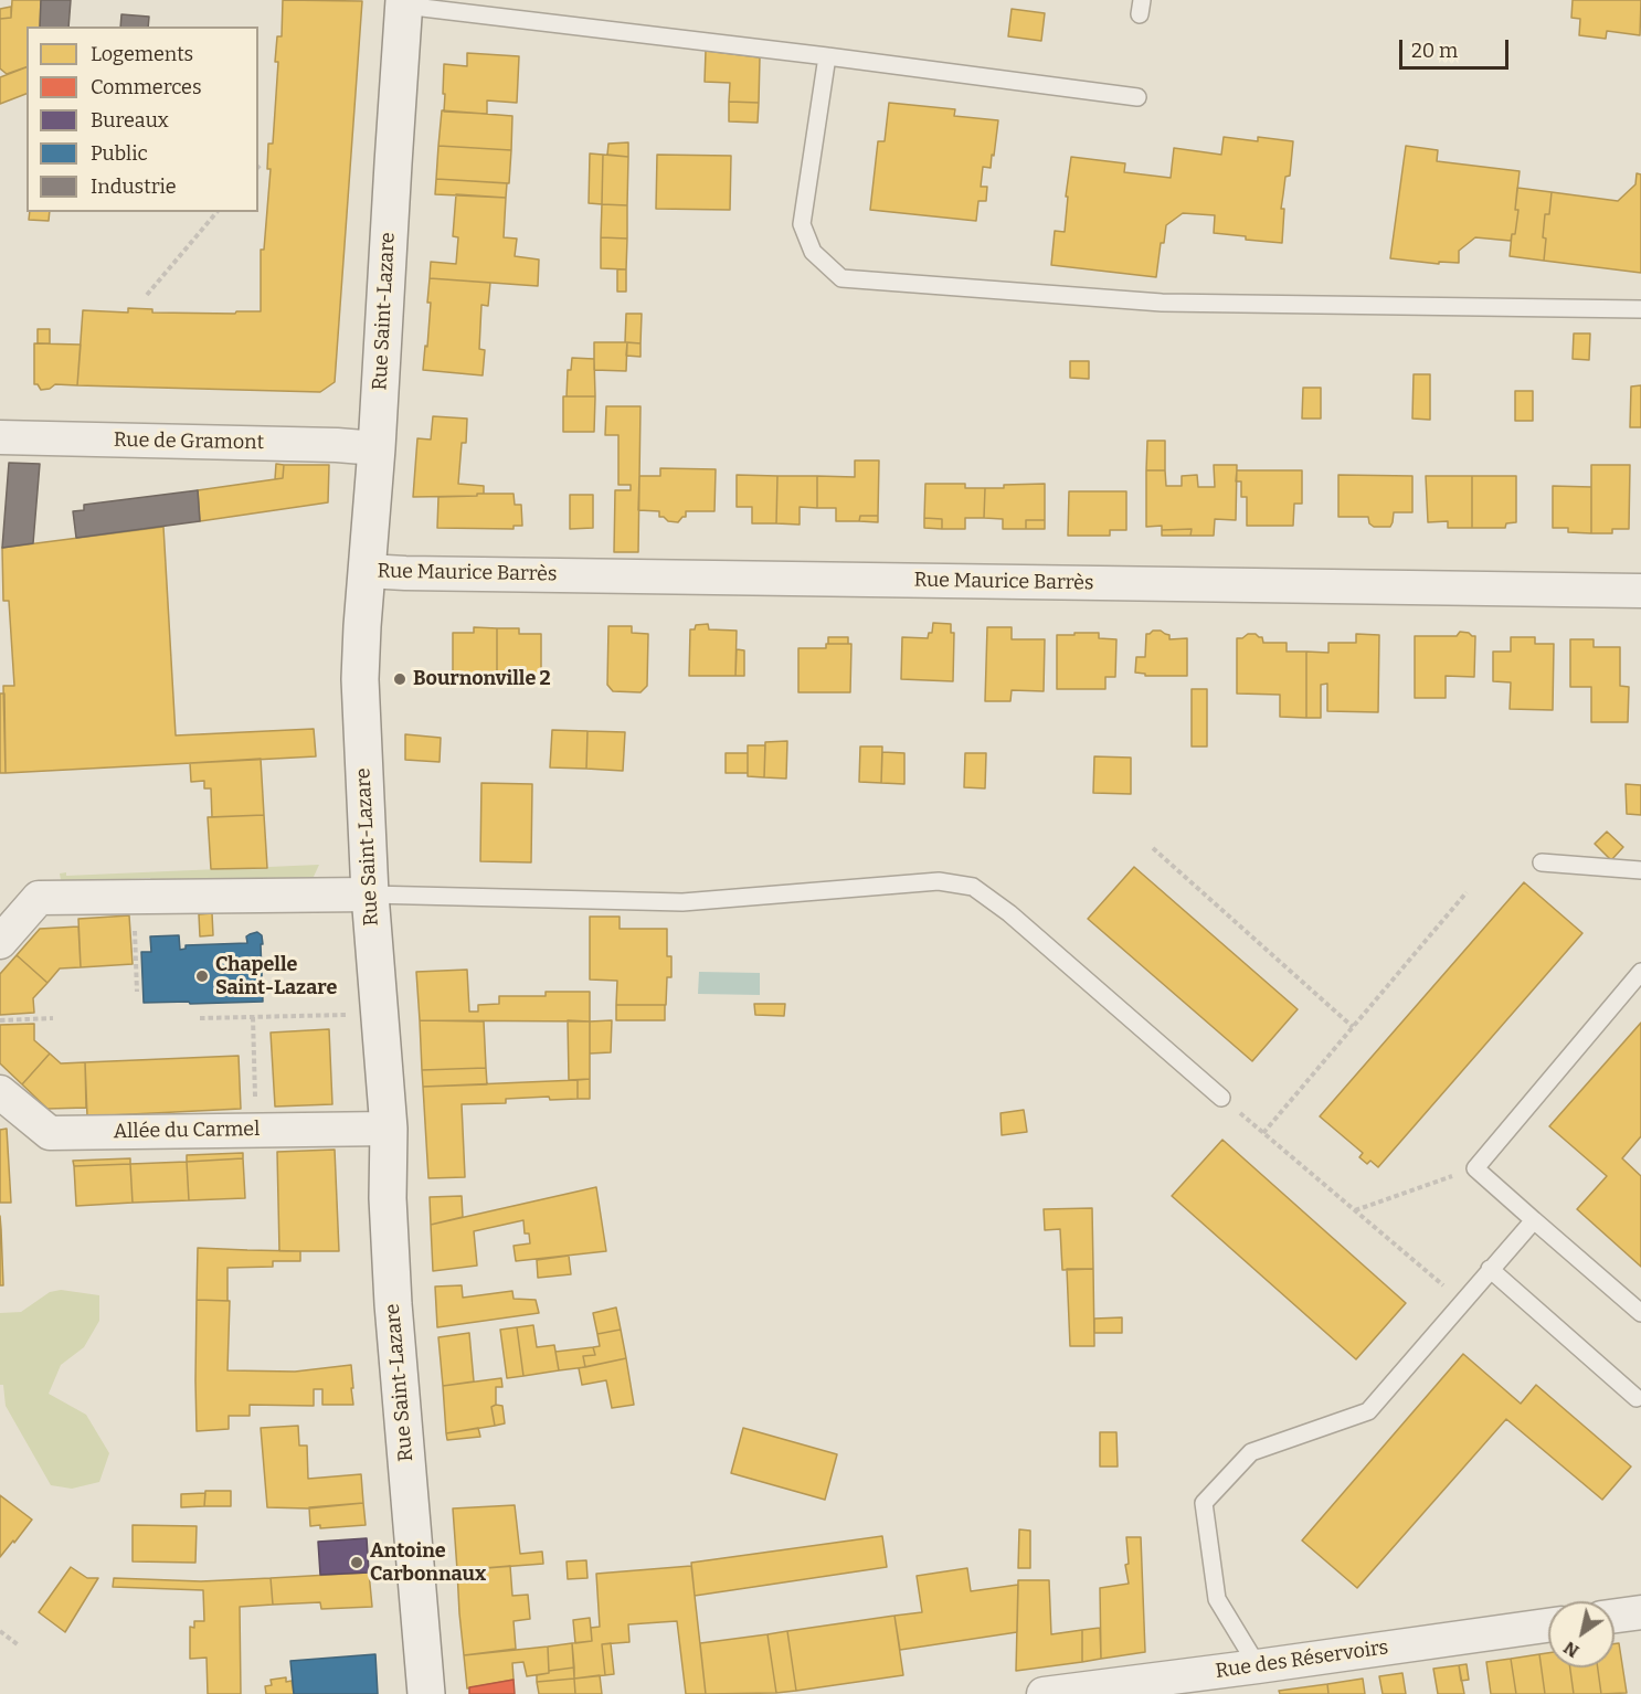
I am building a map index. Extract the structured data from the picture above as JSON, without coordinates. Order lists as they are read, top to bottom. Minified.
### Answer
{"streets":{"main road":["Rue Saint-Lazare"],"street":["Rue de Gramont","Rue Maurice Barrès","Allée du Carmel","Rue des Réservoirs"]},"crossings":[["Rue Saint-Lazare","Rue de Gramont"],["Rue Saint-Lazare","Rue Maurice Barrès"],["Rue Saint-Lazare","Allée du Carmel"]],"places":["Bournonville 2","Chapelle Saint-Lazare","Antoine Carbonnaux"],"legend":["Logements","Commerces","Bureaux","Public","Industrie"],"scale_bar":"20 m","north":"bottom left"}
